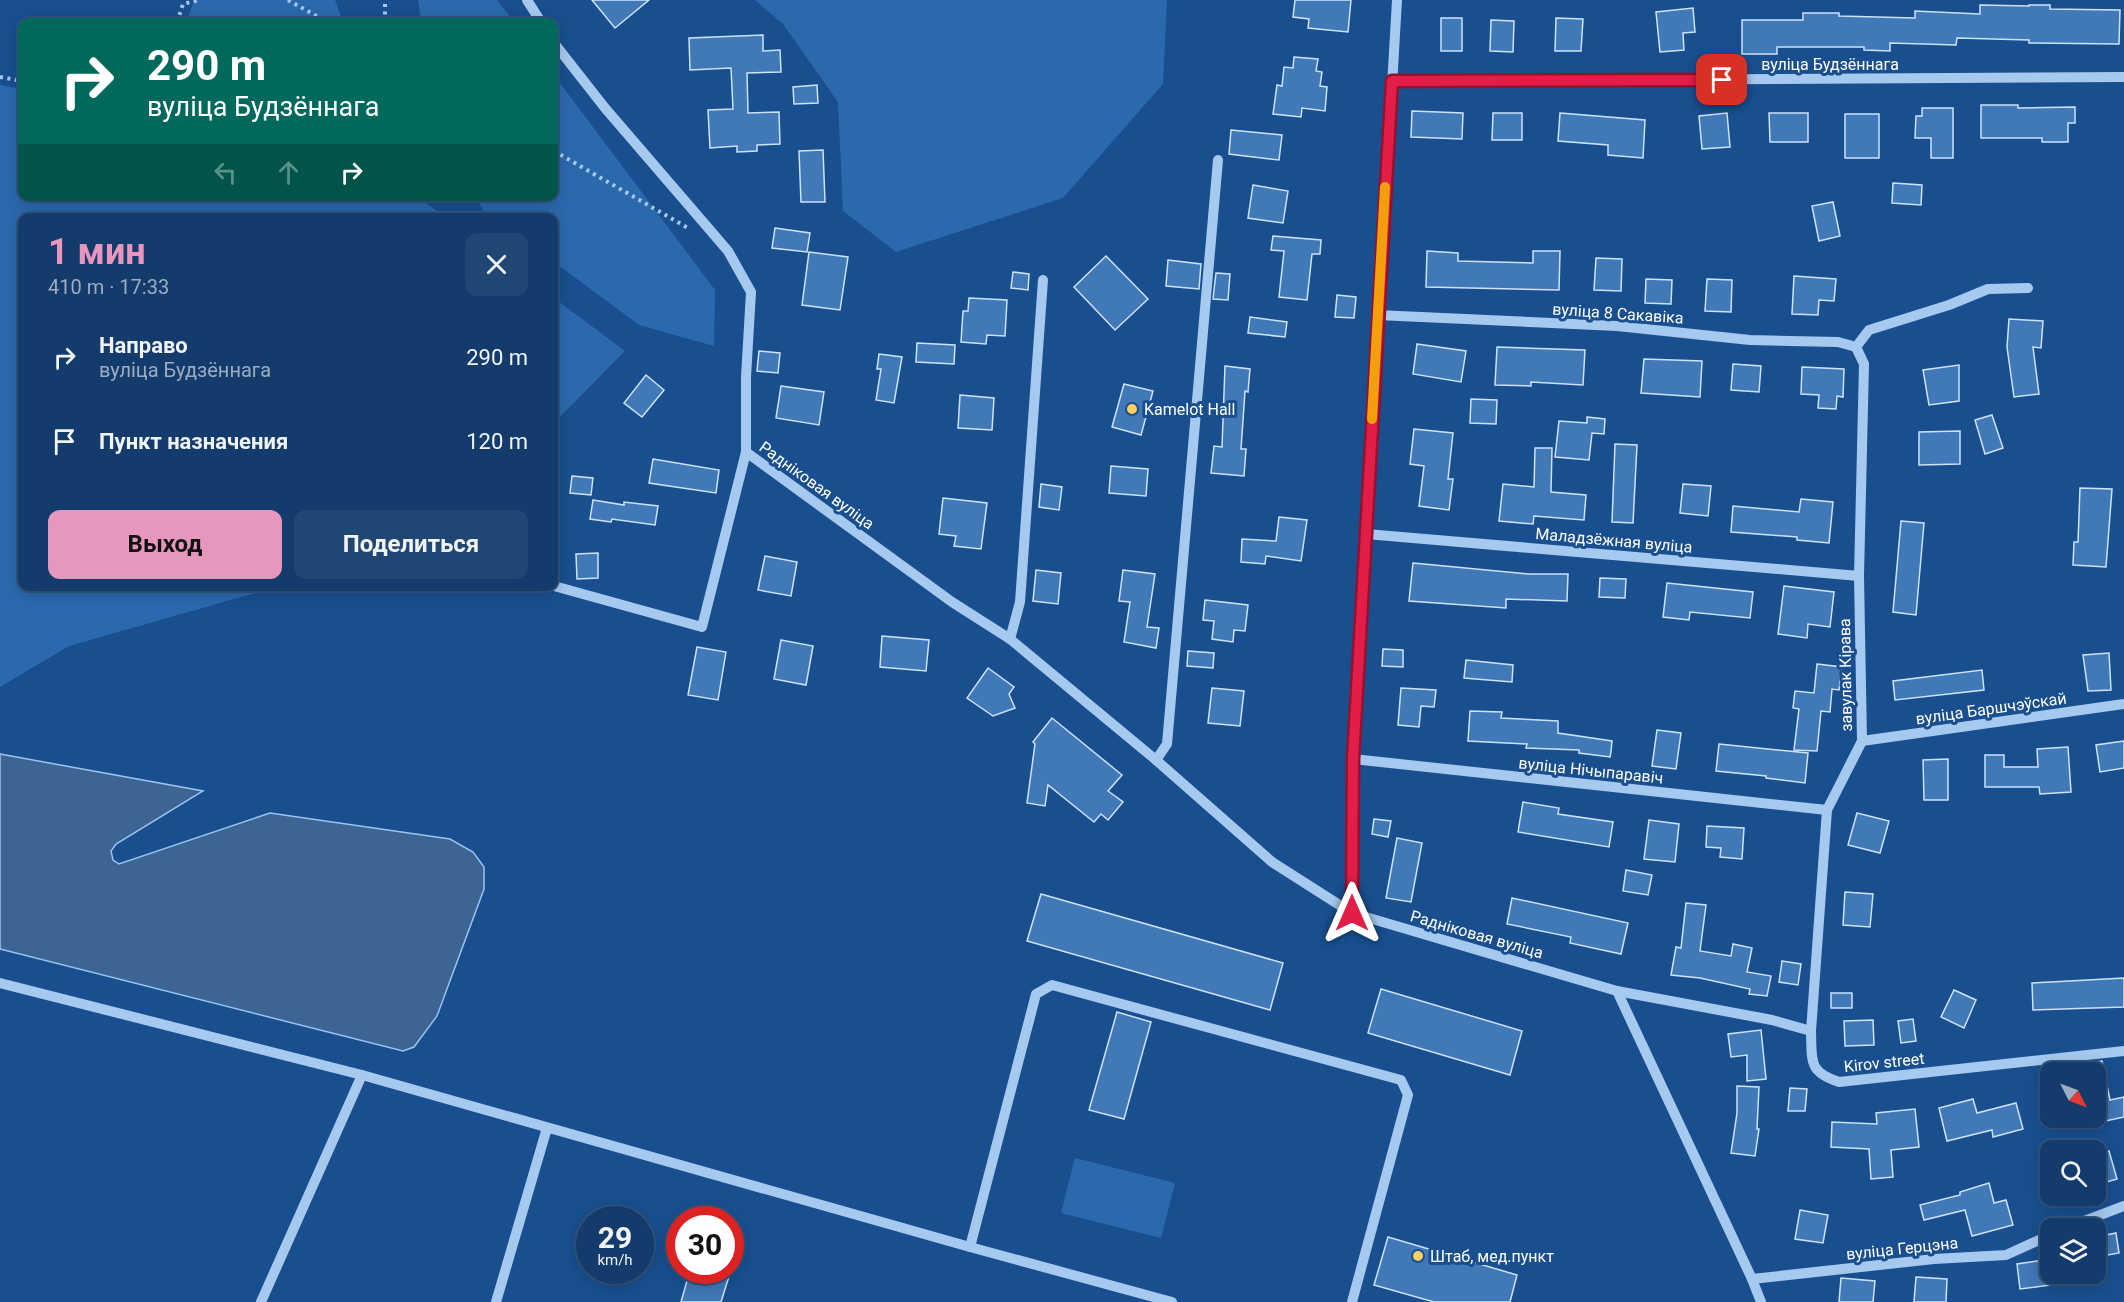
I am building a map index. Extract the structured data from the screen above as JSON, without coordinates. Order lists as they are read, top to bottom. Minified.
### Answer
{"streets":{"street":["вуліца Будзённага","вуліца 8 Сакавіка","Радніковая вуліца","Маладзёжная вуліца","завулак Кірава","вуліца Баршчэўскай","вуліца Нічыпаравіч","Kirov street","вуліца Герцэна"]},"crossings":[["вуліца 8 Сакавіка","завулак Кірава"],["Маладзёжная вуліца","завулак Кірава"],["завулак Кірава","вуліца Баршчэўскай"],["завулак Кірава","вуліца Нічыпаравіч"],["завулак Кірава","Kirov street"]],"places":["Kamelot Hall","Штаб, мeд.пункт"],"north":"bottom right","page":{"turn":["290 m","вуліца Будзённага"],"heading":["1 мин","410 m · 17:33"],"list":[{"name":"Направо","note":"вуліца Будзённага","value":"290 m"},{"name":"Пункт назначения","value":"120 m"}],"buttons":["Выход","Поделиться"],"speed":"29 km/h","limit":"30"}}
